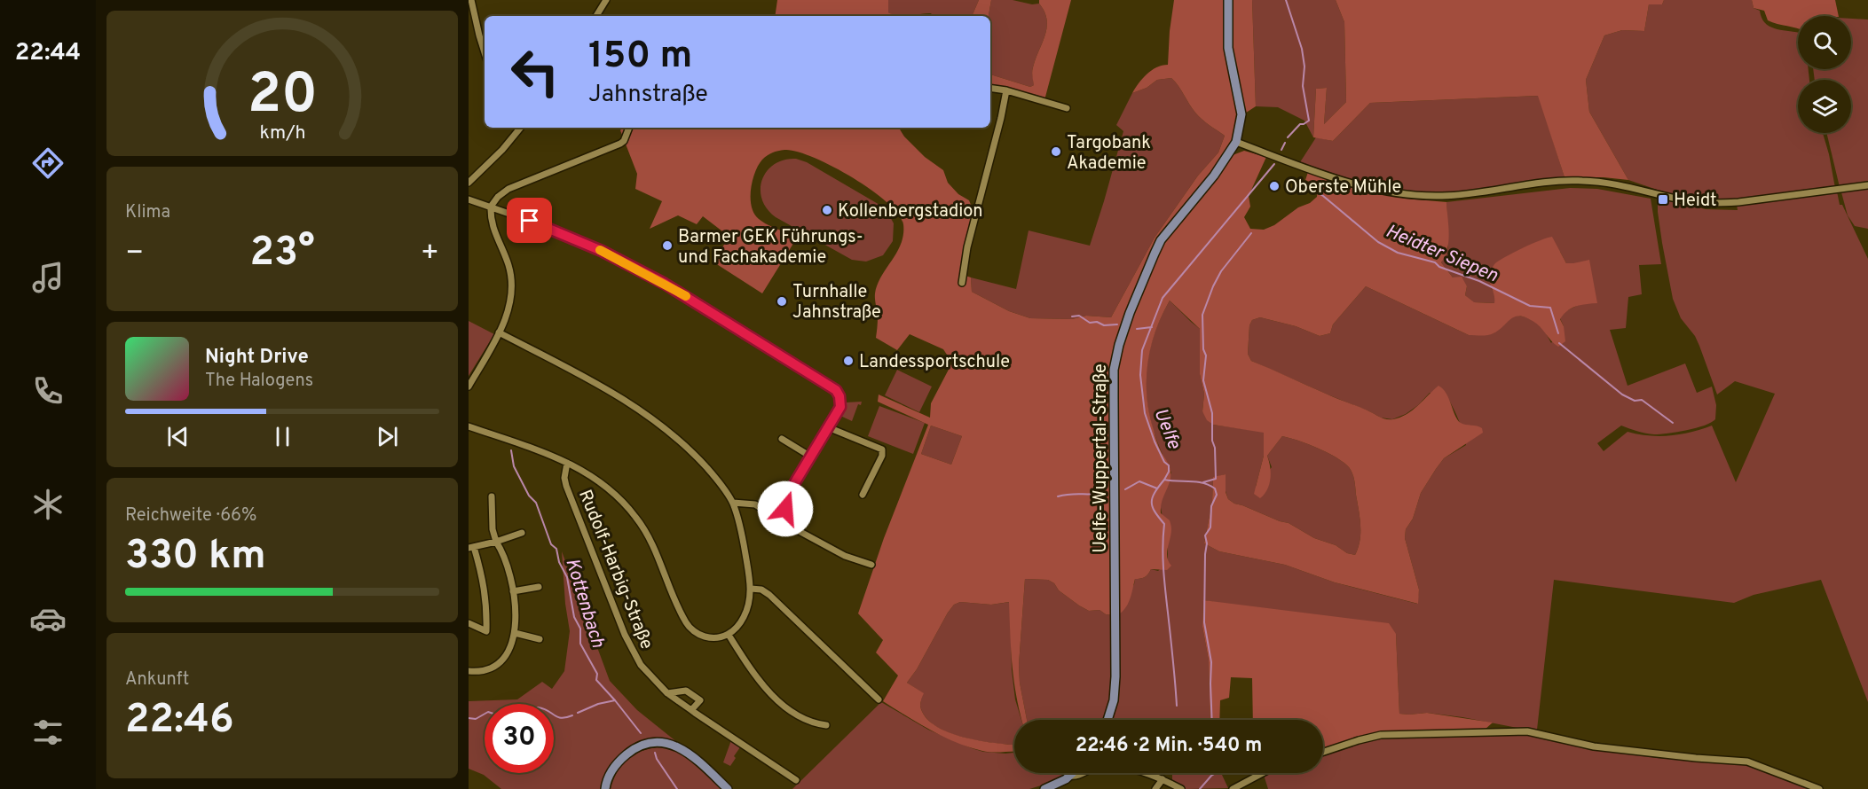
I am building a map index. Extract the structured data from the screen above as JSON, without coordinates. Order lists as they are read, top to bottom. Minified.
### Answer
{"streets":{"main road":["Uelfe-Wuppertal-Straße"],"street":["Rudolf-Harbig-Straße"]},"water":["Heidter Siepen","Uelfe","Kottenbach"],"places":{"other":["Targobank Akademie","Oberste Mühle","Kollenbergstadion","Barmer GEK Führungs- und Fachakademie","Turnhalle Jahnstraße","Landessportschule"],"transit":["Heidt"]},"page":{"tabs":"22:44","turn":["150 m","Jahnstraße"],"tile":["Klima",["Reichweite · 66%","330 km"],["Ankunft","22:46"]],"heat":["−","23°","+"],"song":["Night Drive","The Halogens"],"limit":"30","trip":"22:46 · 2 Min. · 540 m","gauge":["20","km/h"]}}
